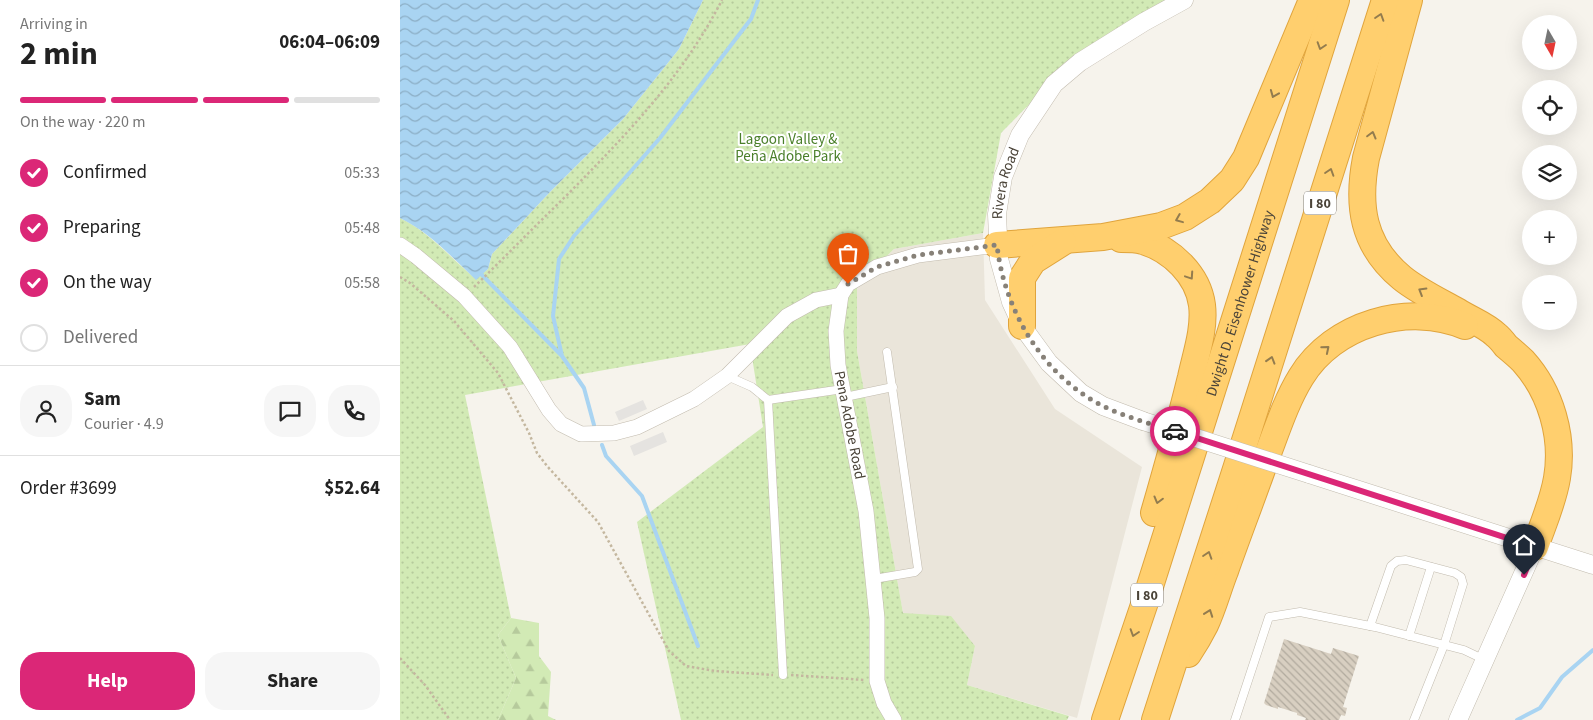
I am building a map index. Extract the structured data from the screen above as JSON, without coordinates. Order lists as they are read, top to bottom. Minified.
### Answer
{"streets":{"highway":["I 80","Dwight D. Eisenhower Highway"],"street":["Rivera Road","Pena Adobe Road"]},"parks":["Lagoon Valley & Peña Adobe Park"],"north":"bottom","page":{"heading":["2 min","Arriving in","06:04–06:09"],"panel":["Sam","Courier · 4.9","Order #3699","$52.64"],"map_buttons":["+","−"],"bar":"On the way · 220 m","list":[["Confirmed","05:33"],["Preparing","05:48"],["On the way","05:58"],"Delivered"],"buttons":["Help","Share"]}}
